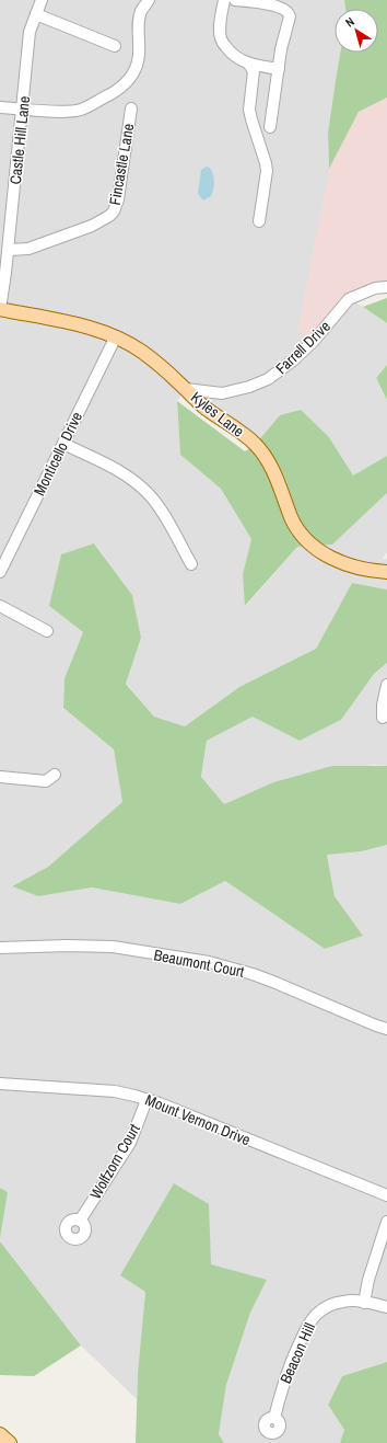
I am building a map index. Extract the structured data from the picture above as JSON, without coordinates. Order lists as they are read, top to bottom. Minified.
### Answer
{"streets":{"main road":["Kyles Lane"],"street":["Castle Hill Lane","Fincastle Lane","Farrell Drive","Monticello Drive","Beaumont Court","Mount Vernon Drive","Wolfzorn Court","Beacon Hill"]},"crossings":[["Castle Hill Lane","Fincastle Lane"],["Castle Hill Lane","Kyles Lane"],["Farrell Drive","Kyles Lane"],["Kyles Lane","Monticello Drive"],["Mount Vernon Drive","Wolfzorn Court"]],"north":"top left"}
